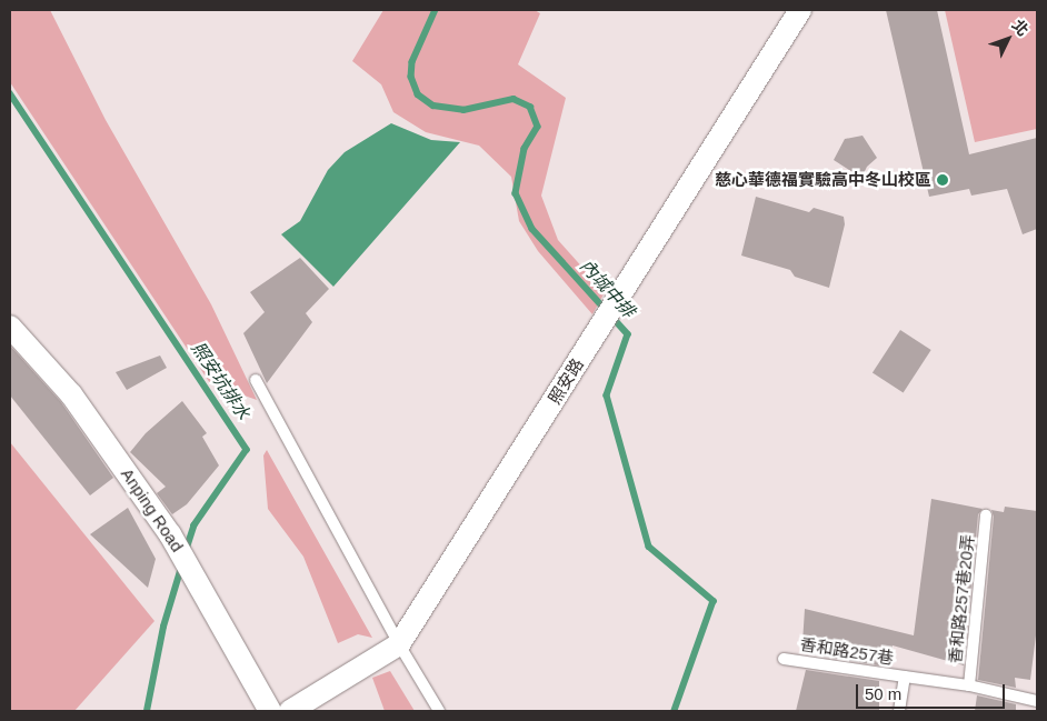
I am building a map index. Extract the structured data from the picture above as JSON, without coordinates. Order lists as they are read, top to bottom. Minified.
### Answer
{"streets":{"street":["照安路","Anping Road"],"lane":["香和路257巷20弄","香和路257巷"]},"crossings":[["香和路257巷20弄","香和路257巷"]],"water":["內城中排","照安坑排水"],"places":["慈心華德福實驗高中冬山校區"],"scale_bar":"50 m","north":"top right"}
